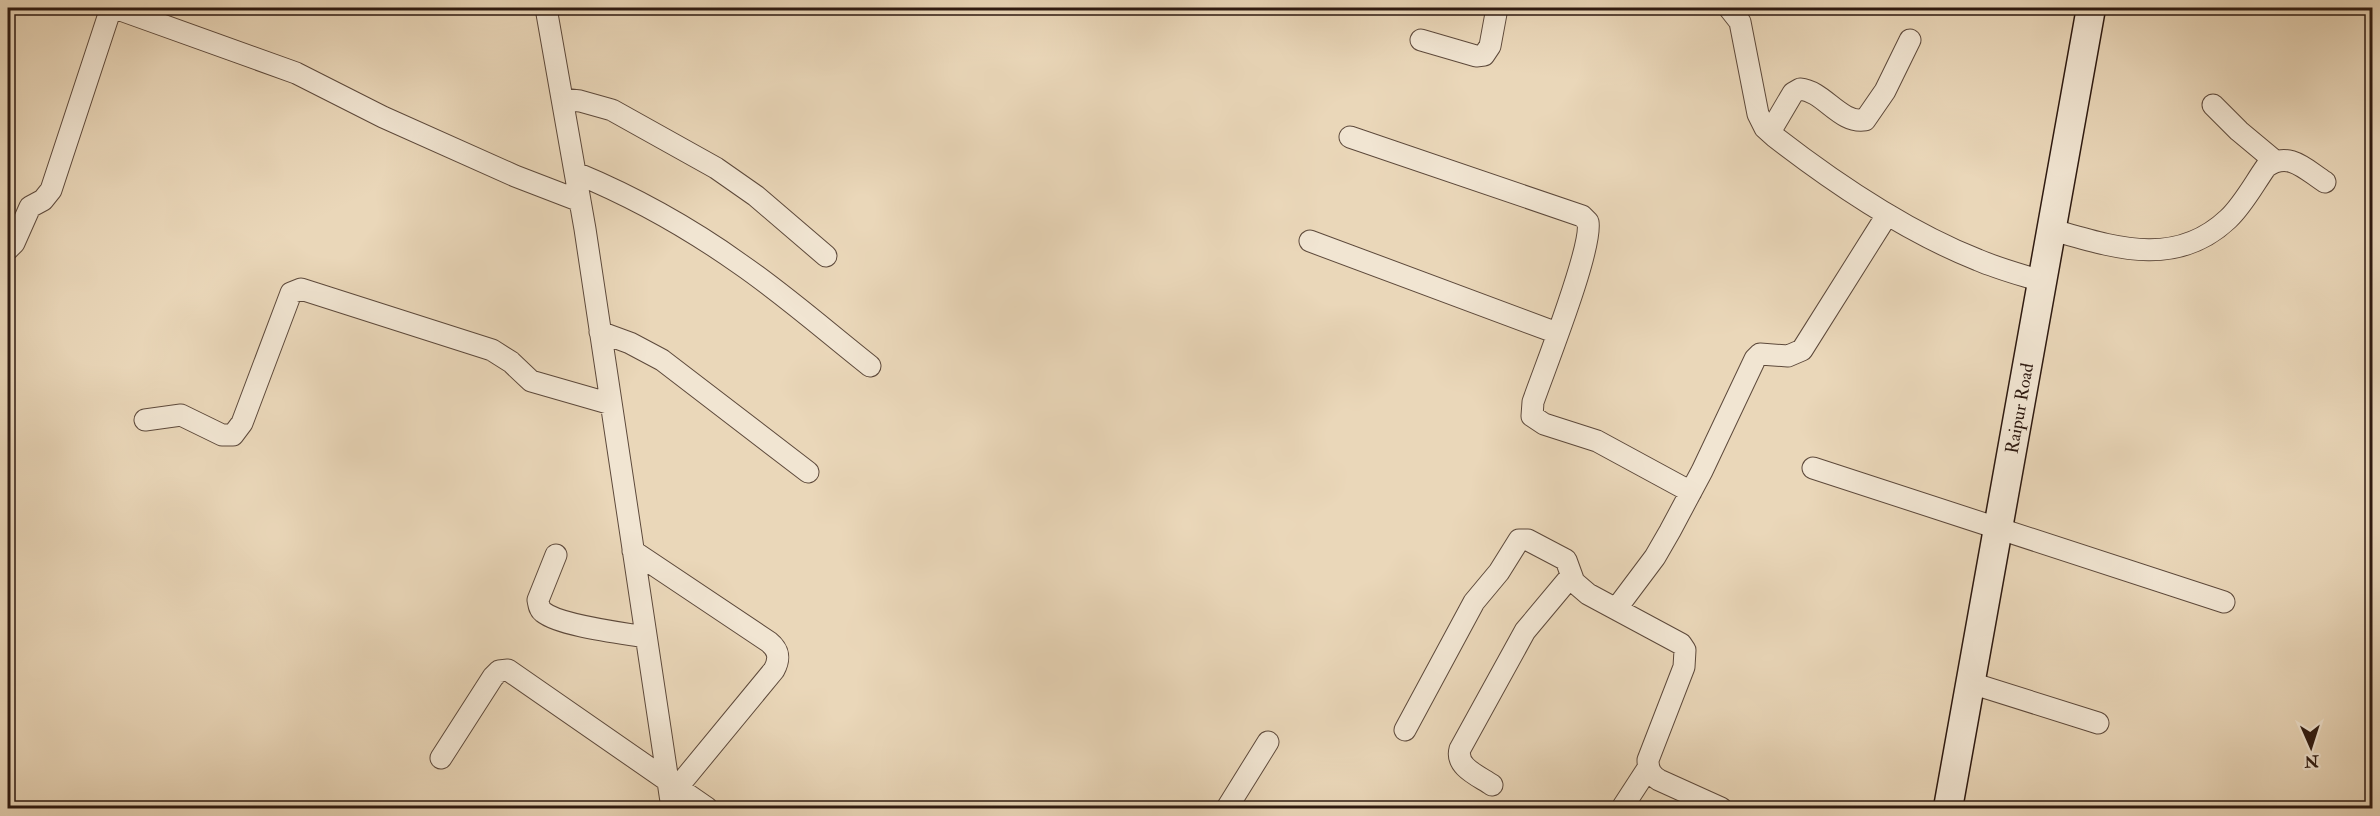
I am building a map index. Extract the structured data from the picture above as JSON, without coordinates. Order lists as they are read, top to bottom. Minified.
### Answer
{"streets":{"main road":["Raipur Road"]},"north":"bottom"}
